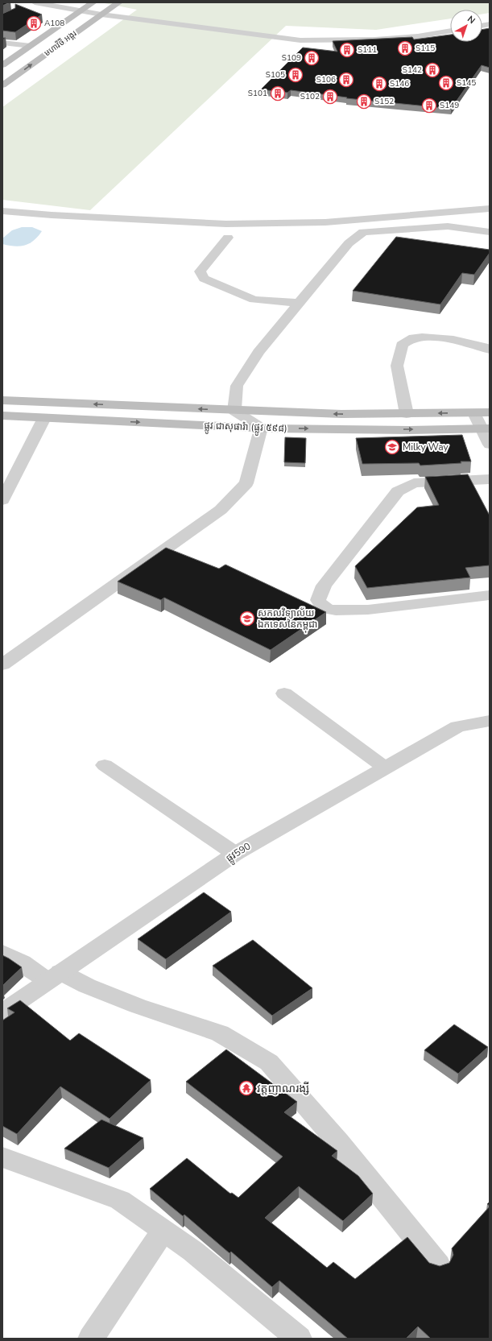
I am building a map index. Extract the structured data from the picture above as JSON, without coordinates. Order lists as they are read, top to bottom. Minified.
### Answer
{"streets":{"main road":["មហាវិថី អង្គរ","ផ្លូវ ជាសុផារ៉ា (ផ្លូវ ៥៩៨)"],"street":["ផ្លូវ590"]},"places":{"building":["A108","S115","S111","S109","S142","S105","S106","S145","S146","S101","S102","S152","S149"],"school or university":["Milky Way","សកលវិទ្យាល័យ ឯកទេសនៃកម្ពុជា"],"temple":["វត្តញាណរង្សី"]},"north":"top right"}
